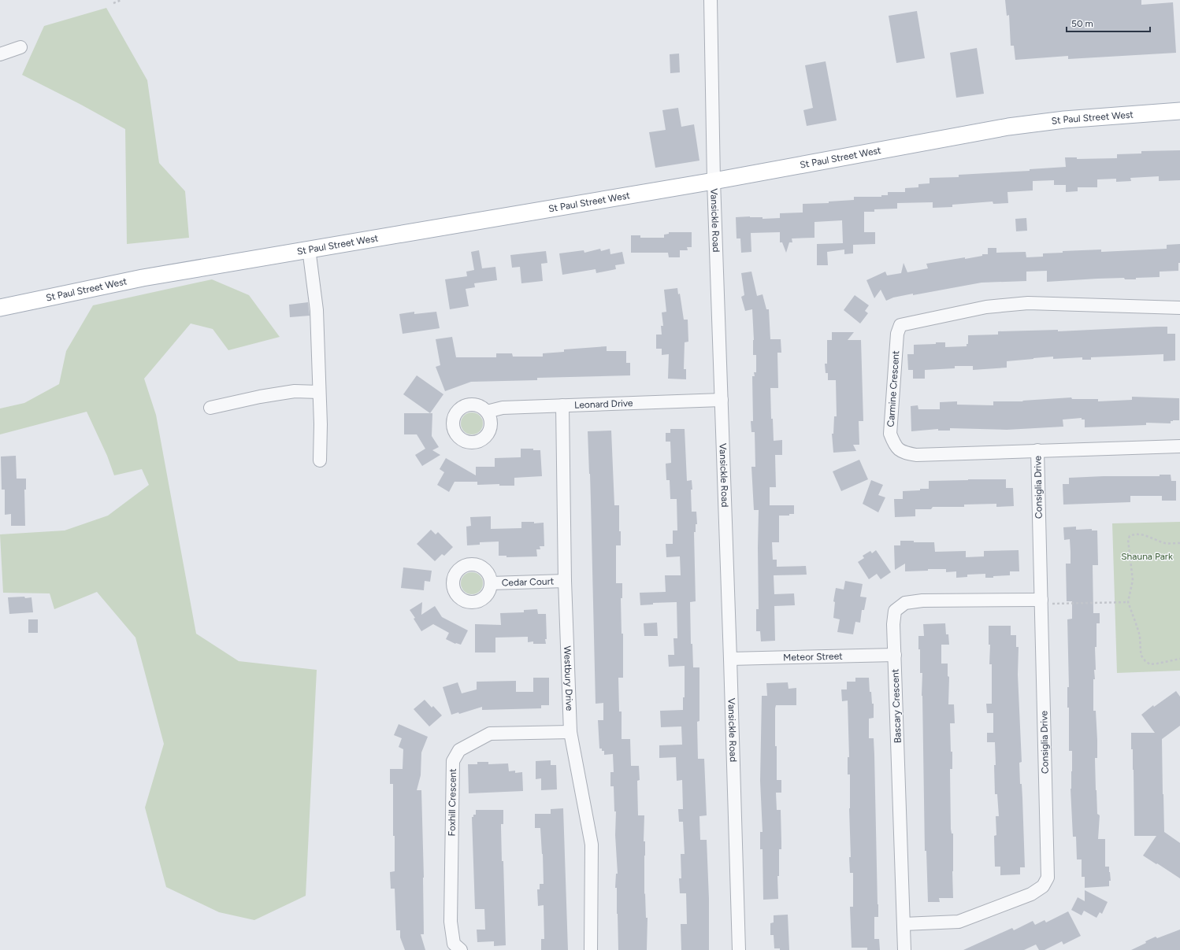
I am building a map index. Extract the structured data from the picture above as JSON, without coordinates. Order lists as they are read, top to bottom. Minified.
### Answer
{"streets":{"main road":["St Paul Street West"],"street":["Vansickle Road","Carmine Crescent","Leonard Drive","Consiglia Drive","Cedar Court","Meteor Street","Westbury Drive","Bascary Crescent","Foxhill Crescent"]},"crossings":[["St Paul Street West","Vansickle Road"],["Vansickle Road","Leonard Drive"],["Vansickle Road","Meteor Street"],["Carmine Crescent","Consiglia Drive"],["Leonard Drive","Westbury Drive"],["Consiglia Drive","Bascary Crescent"],["Cedar Court","Westbury Drive"],["Meteor Street","Bascary Crescent"],["Westbury Drive","Foxhill Crescent"]],"parks":["Shauna Park"],"scale_bar":"50 m"}
